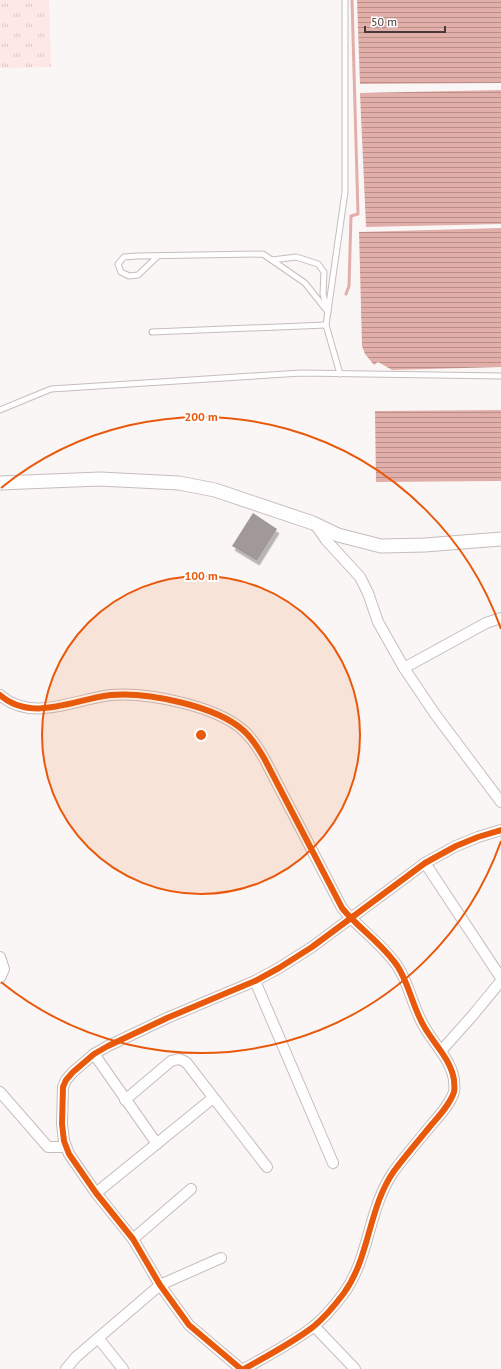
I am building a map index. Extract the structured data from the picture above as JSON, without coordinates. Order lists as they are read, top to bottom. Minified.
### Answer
{"scale_bar":"50 m","rings":["200 m","100 m"]}
